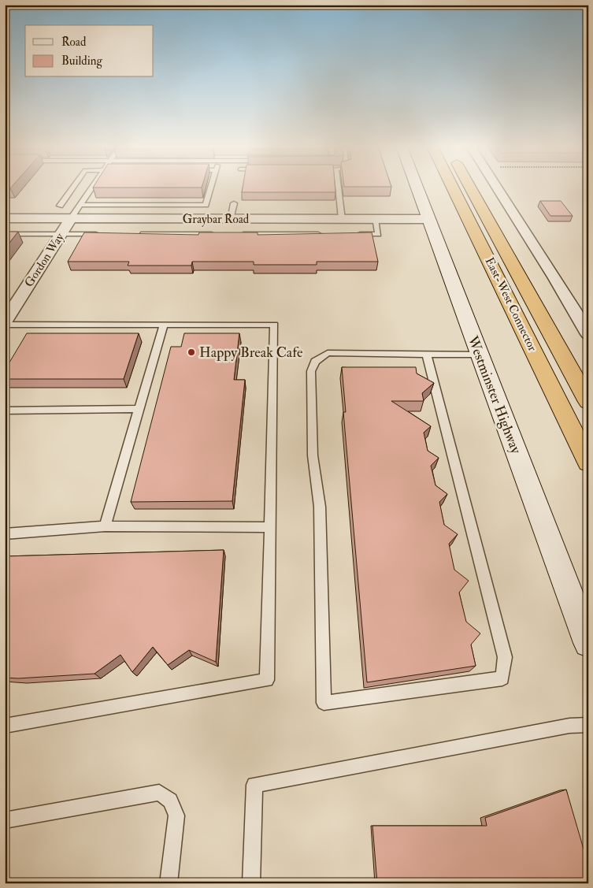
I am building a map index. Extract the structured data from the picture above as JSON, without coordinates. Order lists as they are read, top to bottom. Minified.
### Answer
{"streets":{"highway":["East-West Connector"],"main road":["Westminster Highway"],"street":["Graybar Road","Gordon Way"]},"crossings":[["Graybar Road","Gordon Way"],["Graybar Road","Westminster Highway"]],"places":["Happy Break Cafe"],"legend":["Road","Building"]}
